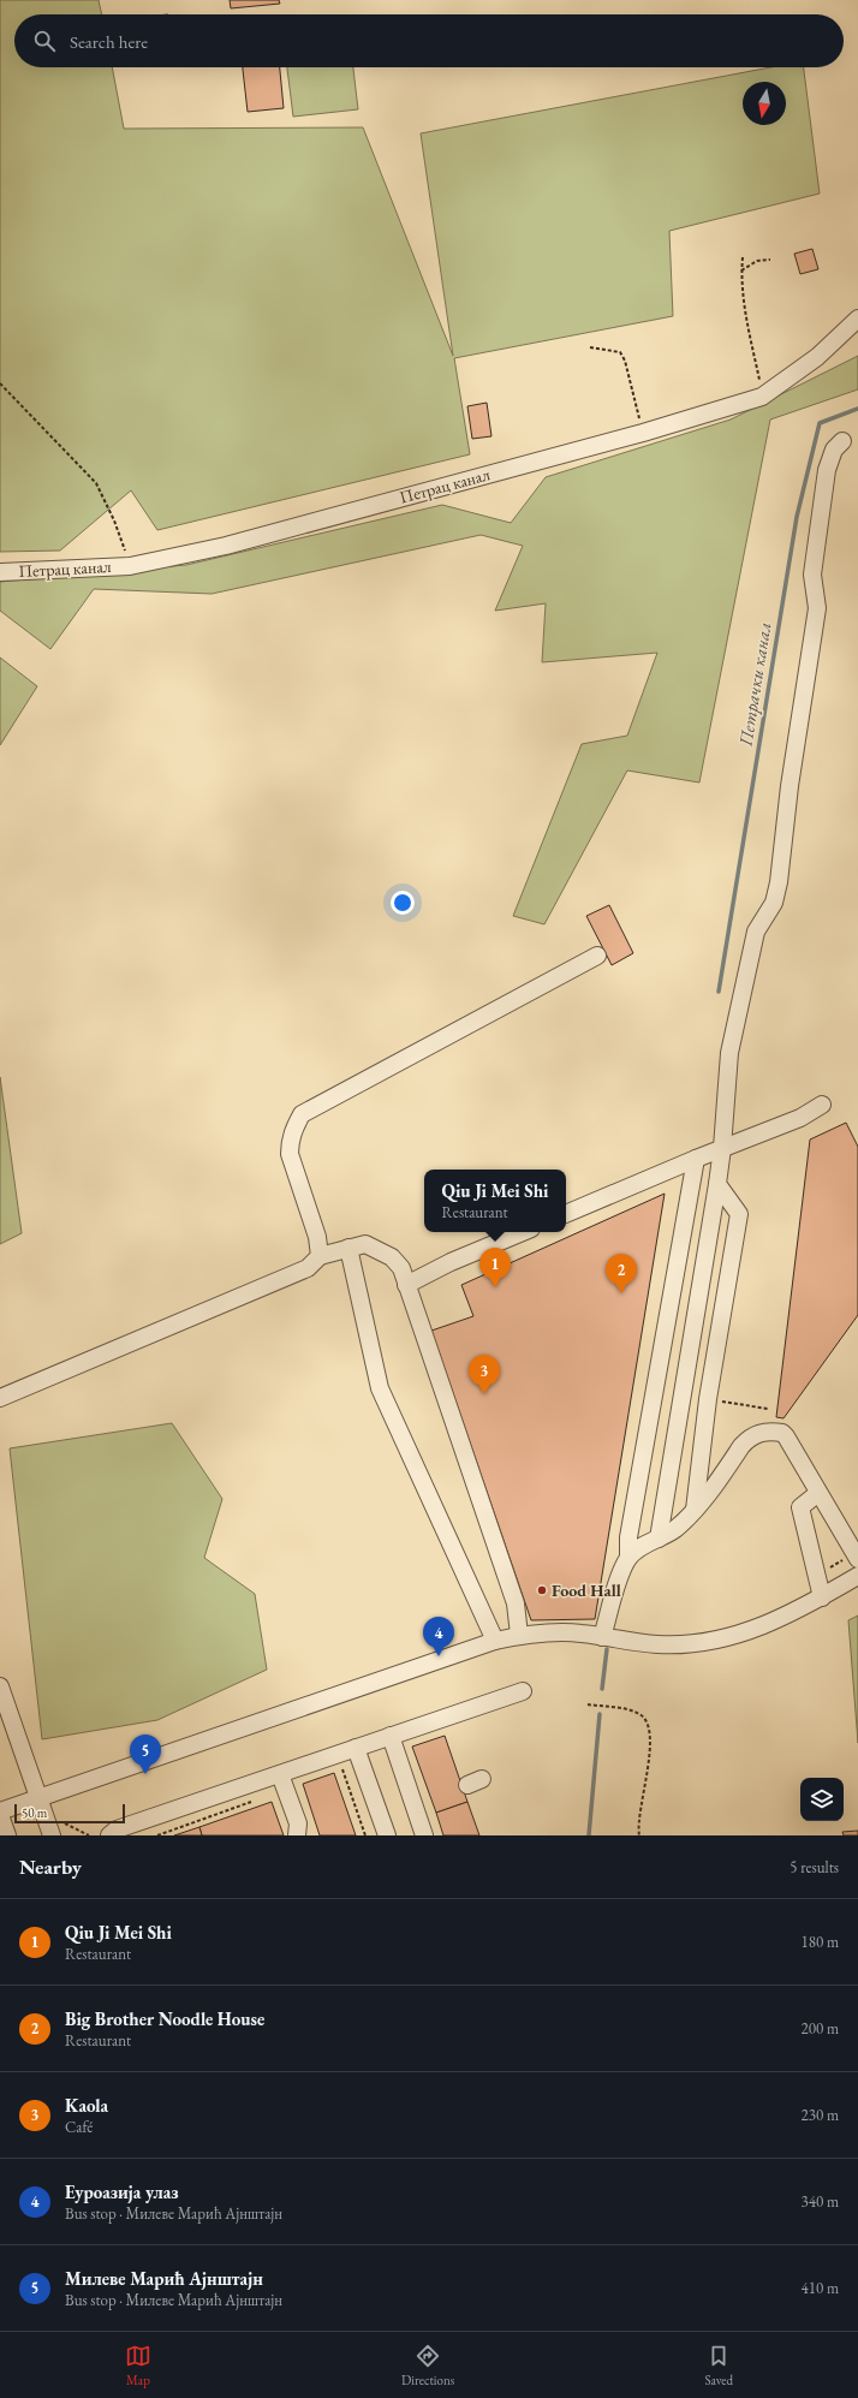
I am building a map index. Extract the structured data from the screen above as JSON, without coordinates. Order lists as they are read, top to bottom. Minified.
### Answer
{"streets":{"street":["Петрац канал"]},"water":["Петрачки канал"],"places":["Food Hall"],"scale_bar":"50 m","north":"bottom","page":{"search":"Search here","popup":["Qiu Ji Mei Shi","Restaurant"],"pins":["1","2","3","4","5"],"scale":"50 m","heading":["Nearby","5 results"],"list":[{"mark":"1","name":"Qiu Ji Mei Shi","note":"Restaurant","value":"180 m"},{"mark":"2","name":"Big Brother Noodle House","note":"Restaurant","value":"200 m"},{"mark":"3","name":"Kaola","note":"Café","value":"230 m"},{"mark":"4","name":"Еуроазија улаз","note":"Bus stop · Милеве Марић Ајнштајн","value":"340 m"},{"mark":"5","name":"Милеве Марић Ајнштајн","note":"Bus stop · Милеве Марић Ајнштајн","value":"410 m"}],"nav":["Map","Directions","Saved"]}}
